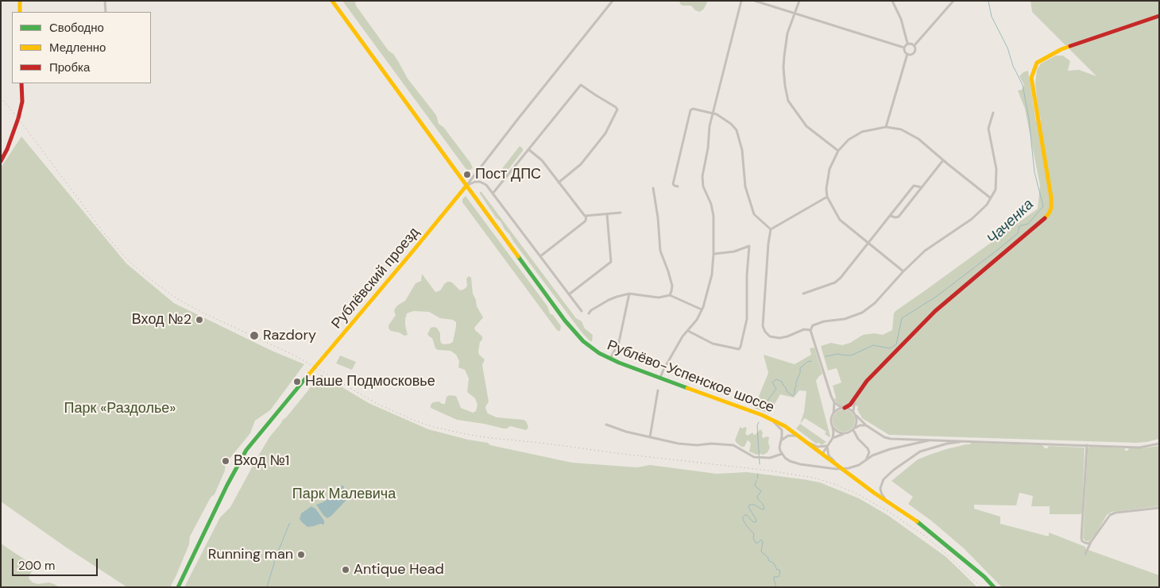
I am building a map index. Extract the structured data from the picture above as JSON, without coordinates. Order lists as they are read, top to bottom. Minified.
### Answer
{"streets":{"street":["Рублёвский проезд","Рублёво-Успенское шоссе"]},"crossings":[["Рублёвский проезд","Рублёво-Успенское шоссе"]],"water":["Чаченка"],"parks":["Парк «Раздолье»","Парк Малевича"],"places":["Пост ДПС","Вход №2","Razdory","Наше Подмосковье","Вход №1","Running man","Antique Head"],"legend":["Свободно","Медленно","Пробка"],"scale_bar":"200 m"}
